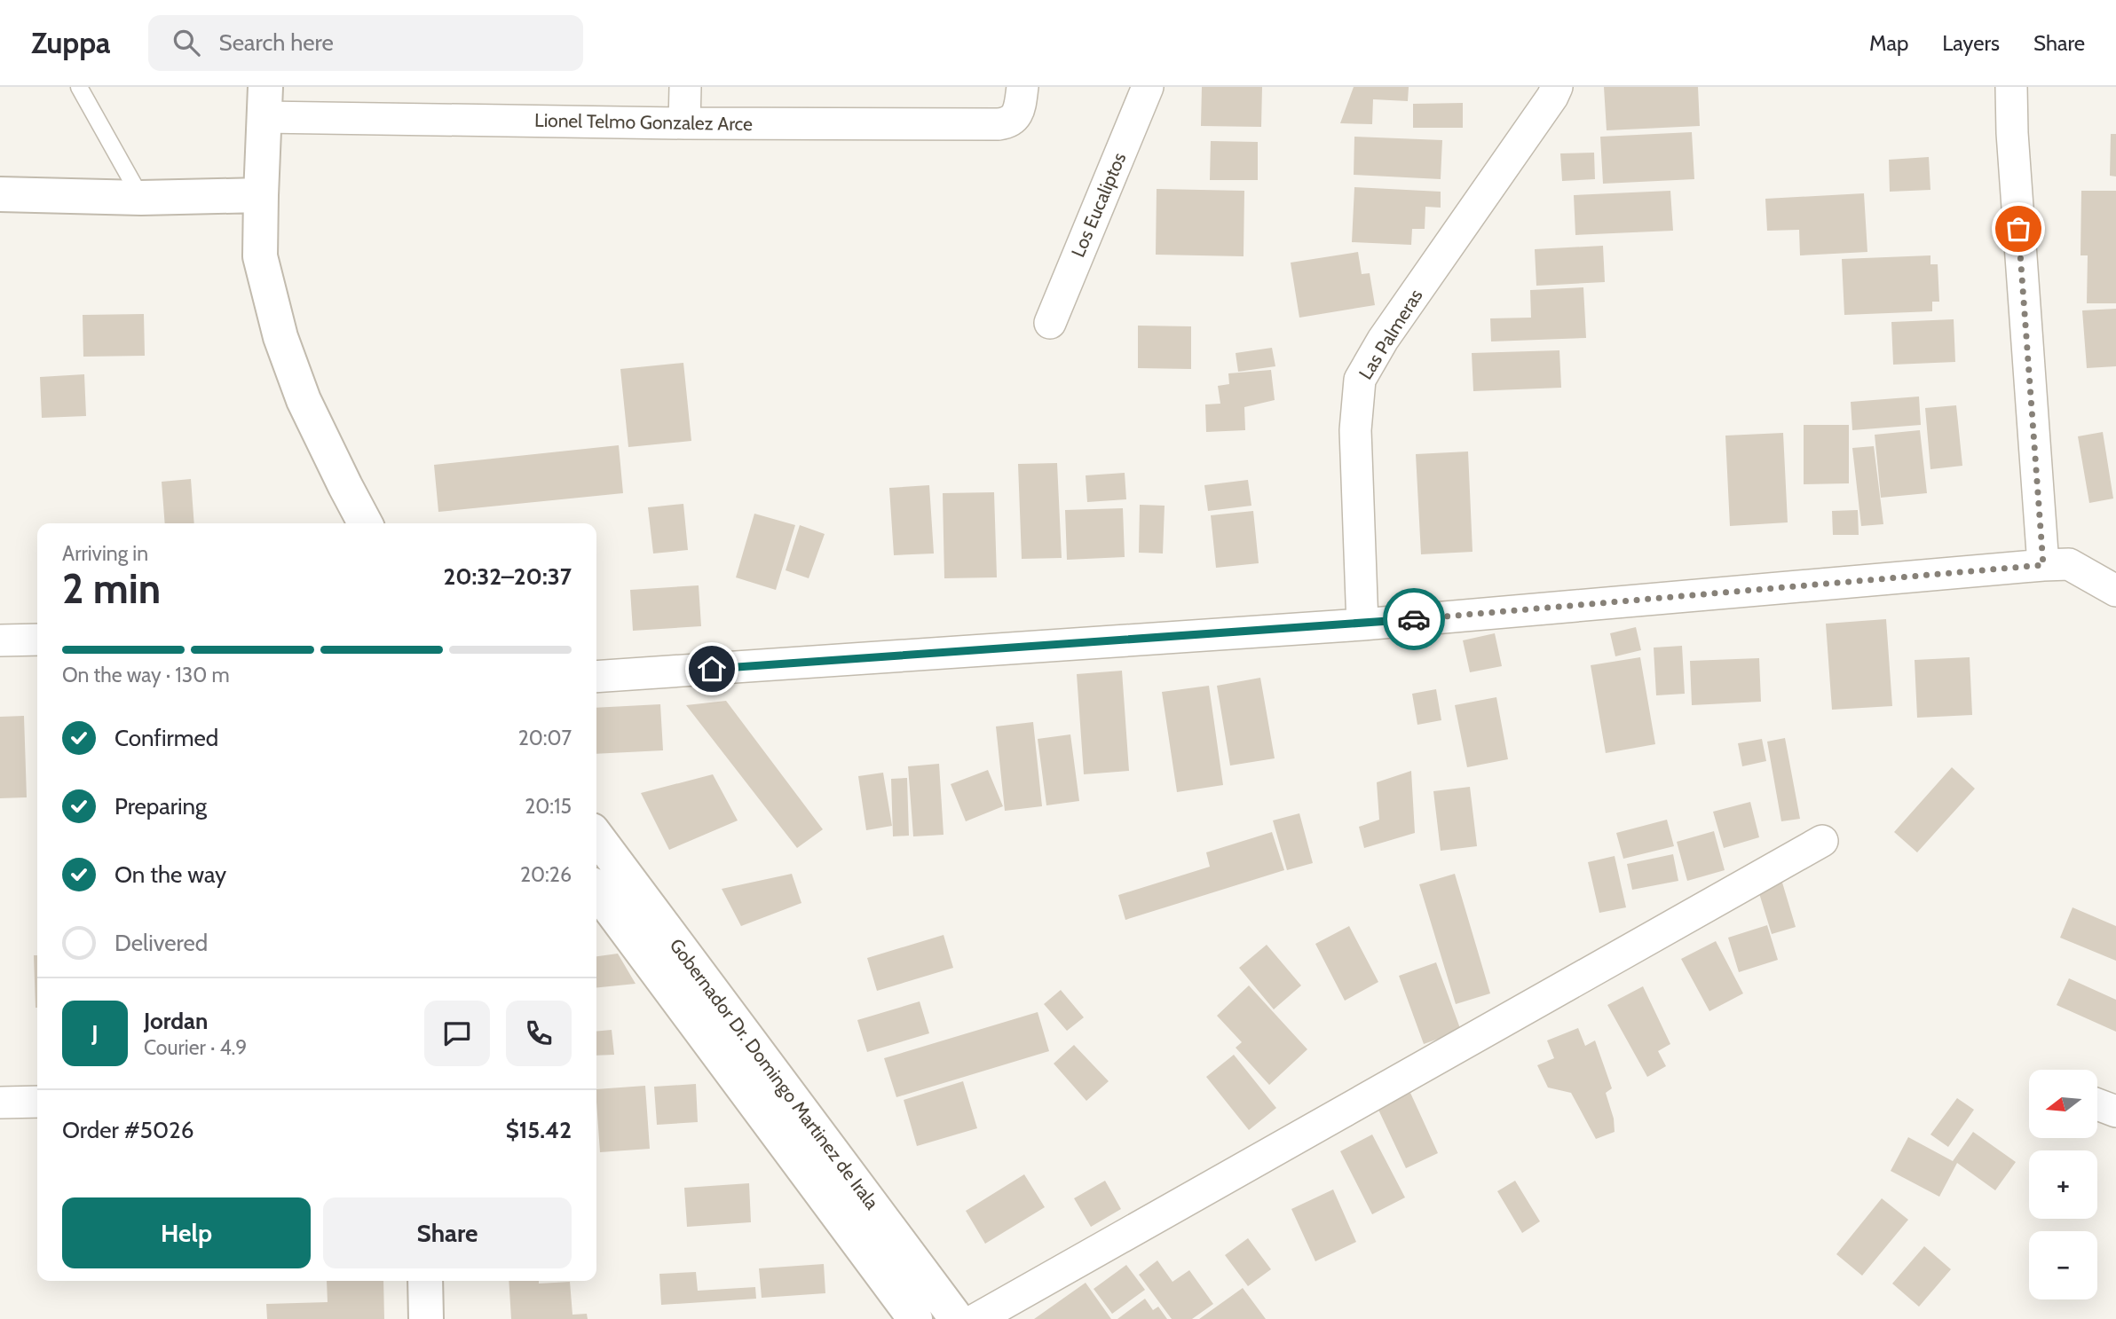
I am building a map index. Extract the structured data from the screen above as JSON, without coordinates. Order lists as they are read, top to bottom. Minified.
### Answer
{"streets":{"street":["Lionel Telmo Gonzalez Arce","Los Eucaliptos","Las Palmeras","Gobernador Dr. Domingo Martinez de Irala"]},"north":"left","page":{"header":"Zuppa","search":"Search here","nav":["Map","Layers","Share"],"heading":["2 min","Arriving in","20:32–20:37"],"panel":["Jordan","Courier · 4.9","Order #5026","$15.42"],"bar":"On the way · 130 m","list":[["Confirmed","20:07"],["Preparing","20:15"],["On the way","20:26"],"Delivered"],"round":"J","map_buttons":["+","−"],"buttons":["Help","Share"]}}
